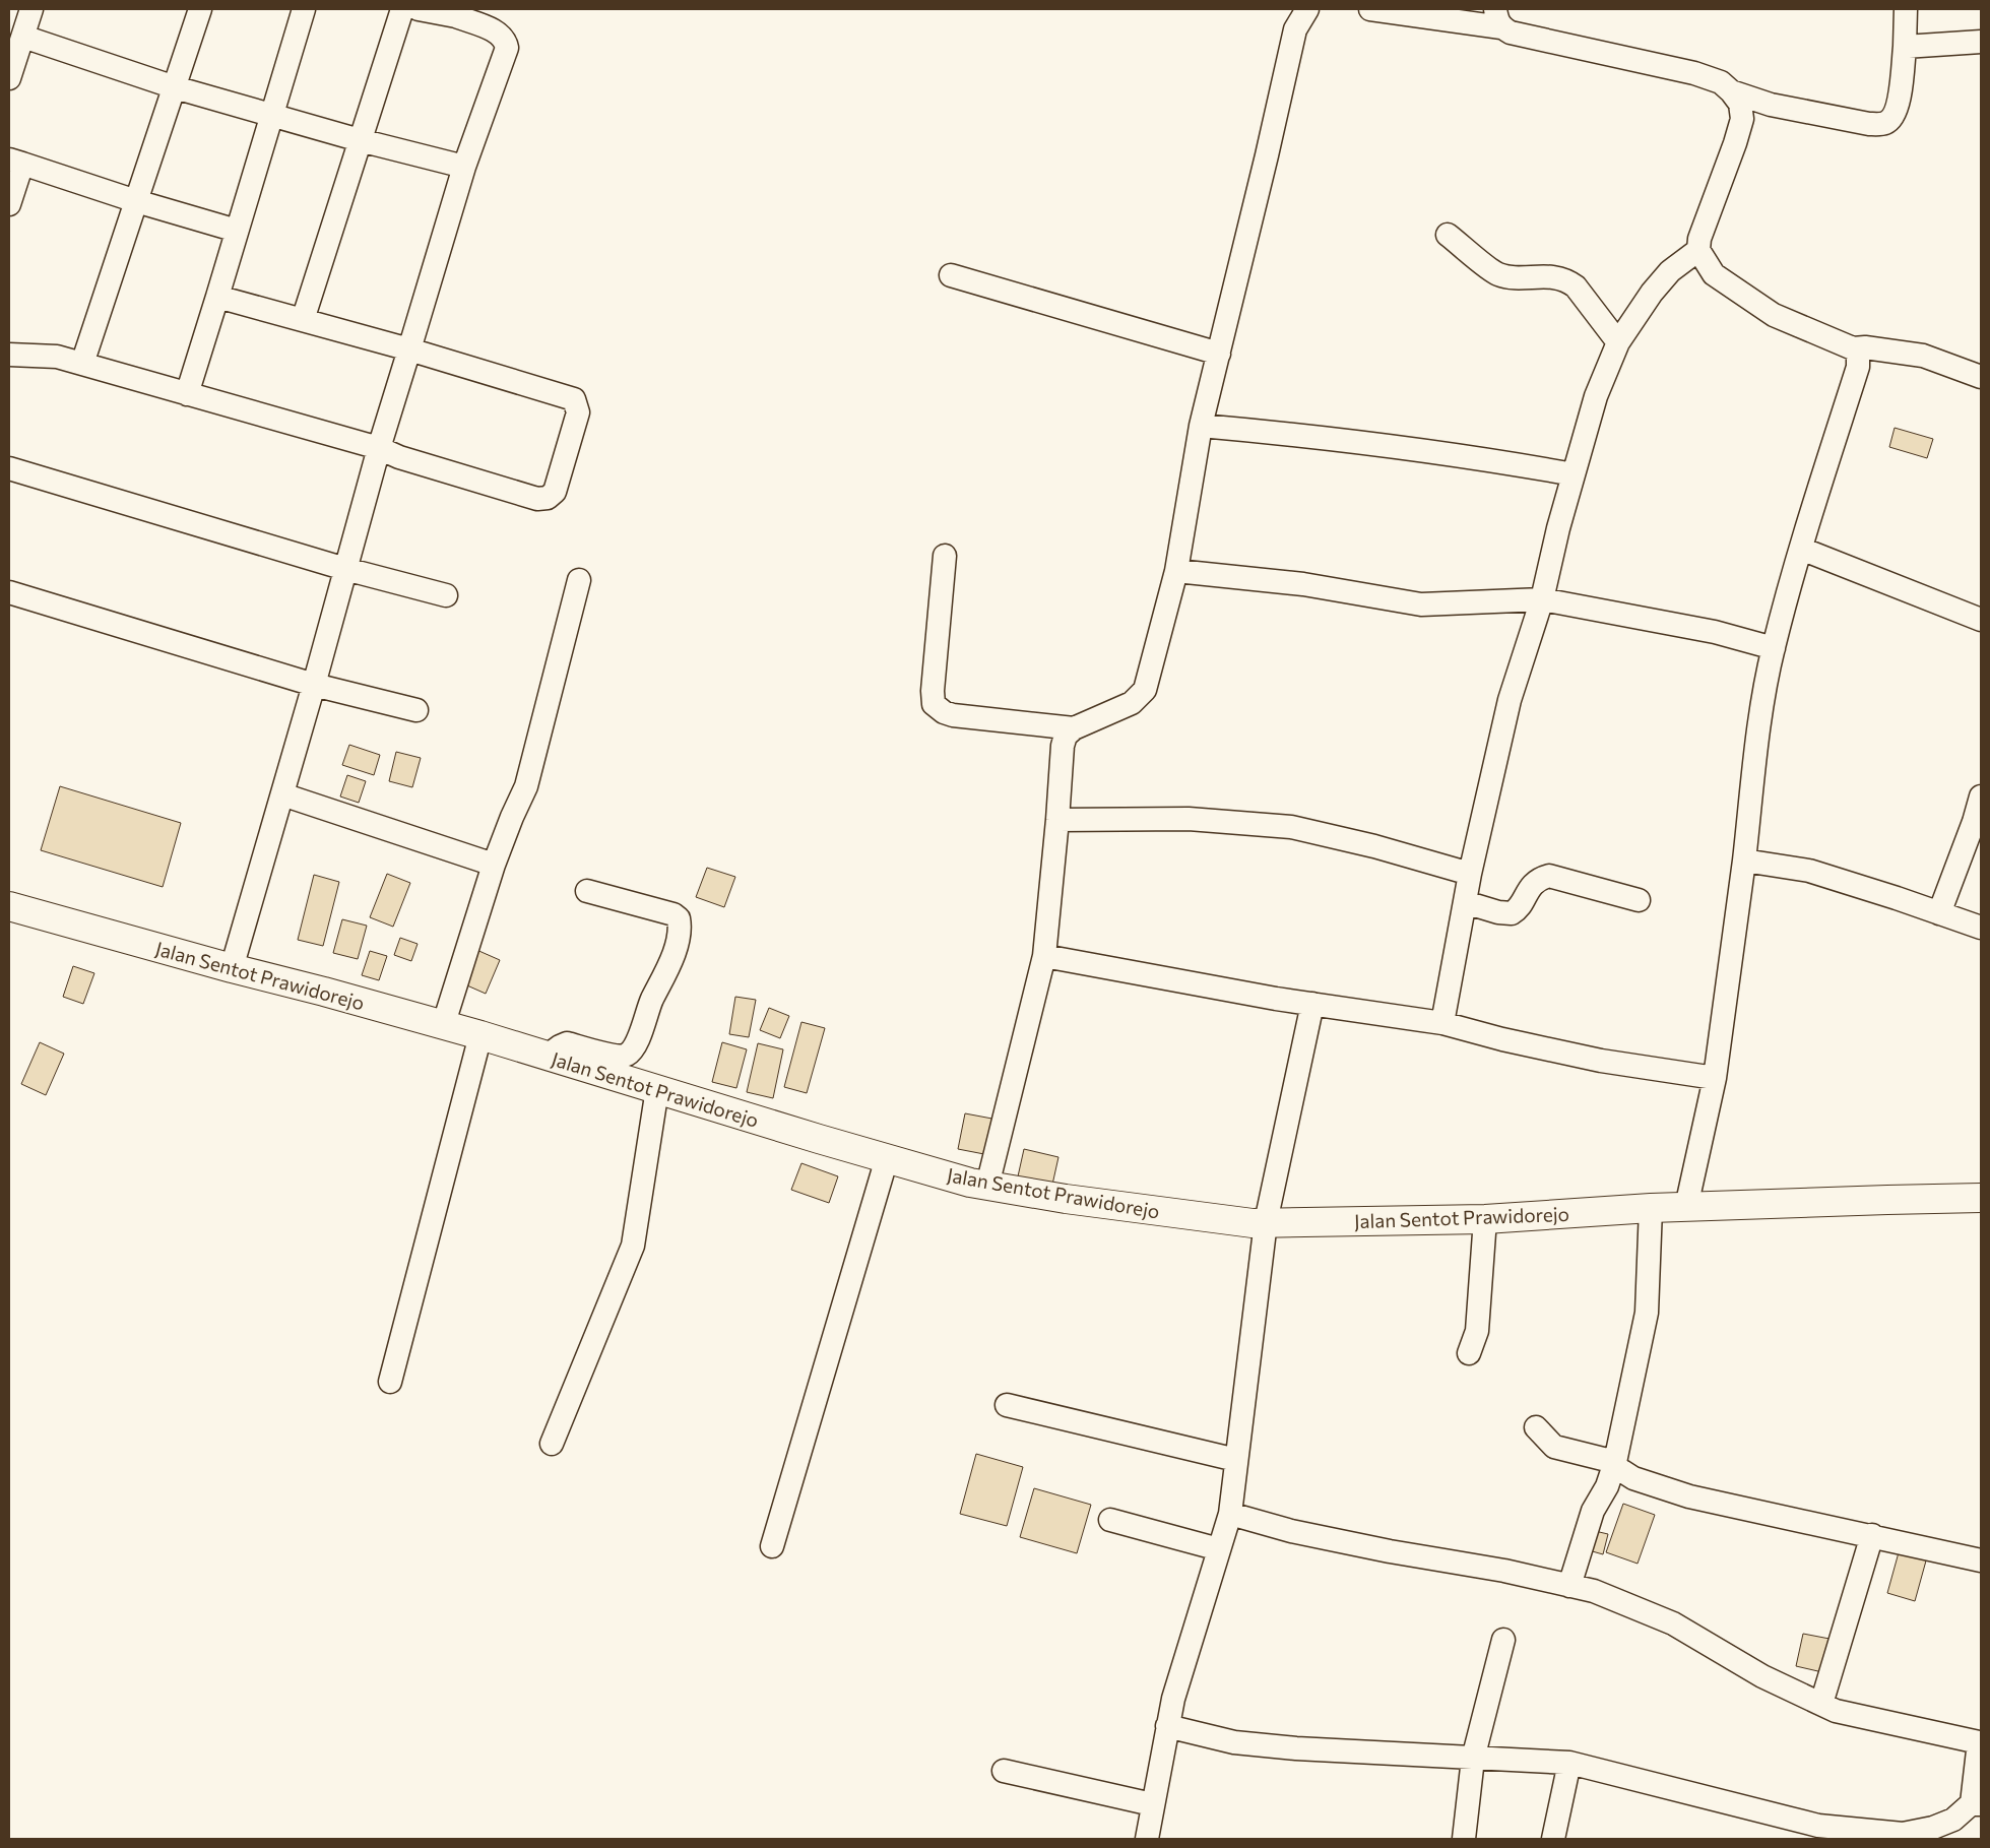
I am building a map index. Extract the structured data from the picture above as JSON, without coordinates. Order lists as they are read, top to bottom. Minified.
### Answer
{"streets":{"main road":["Jalan Sentot Prawidorejo"]}}
